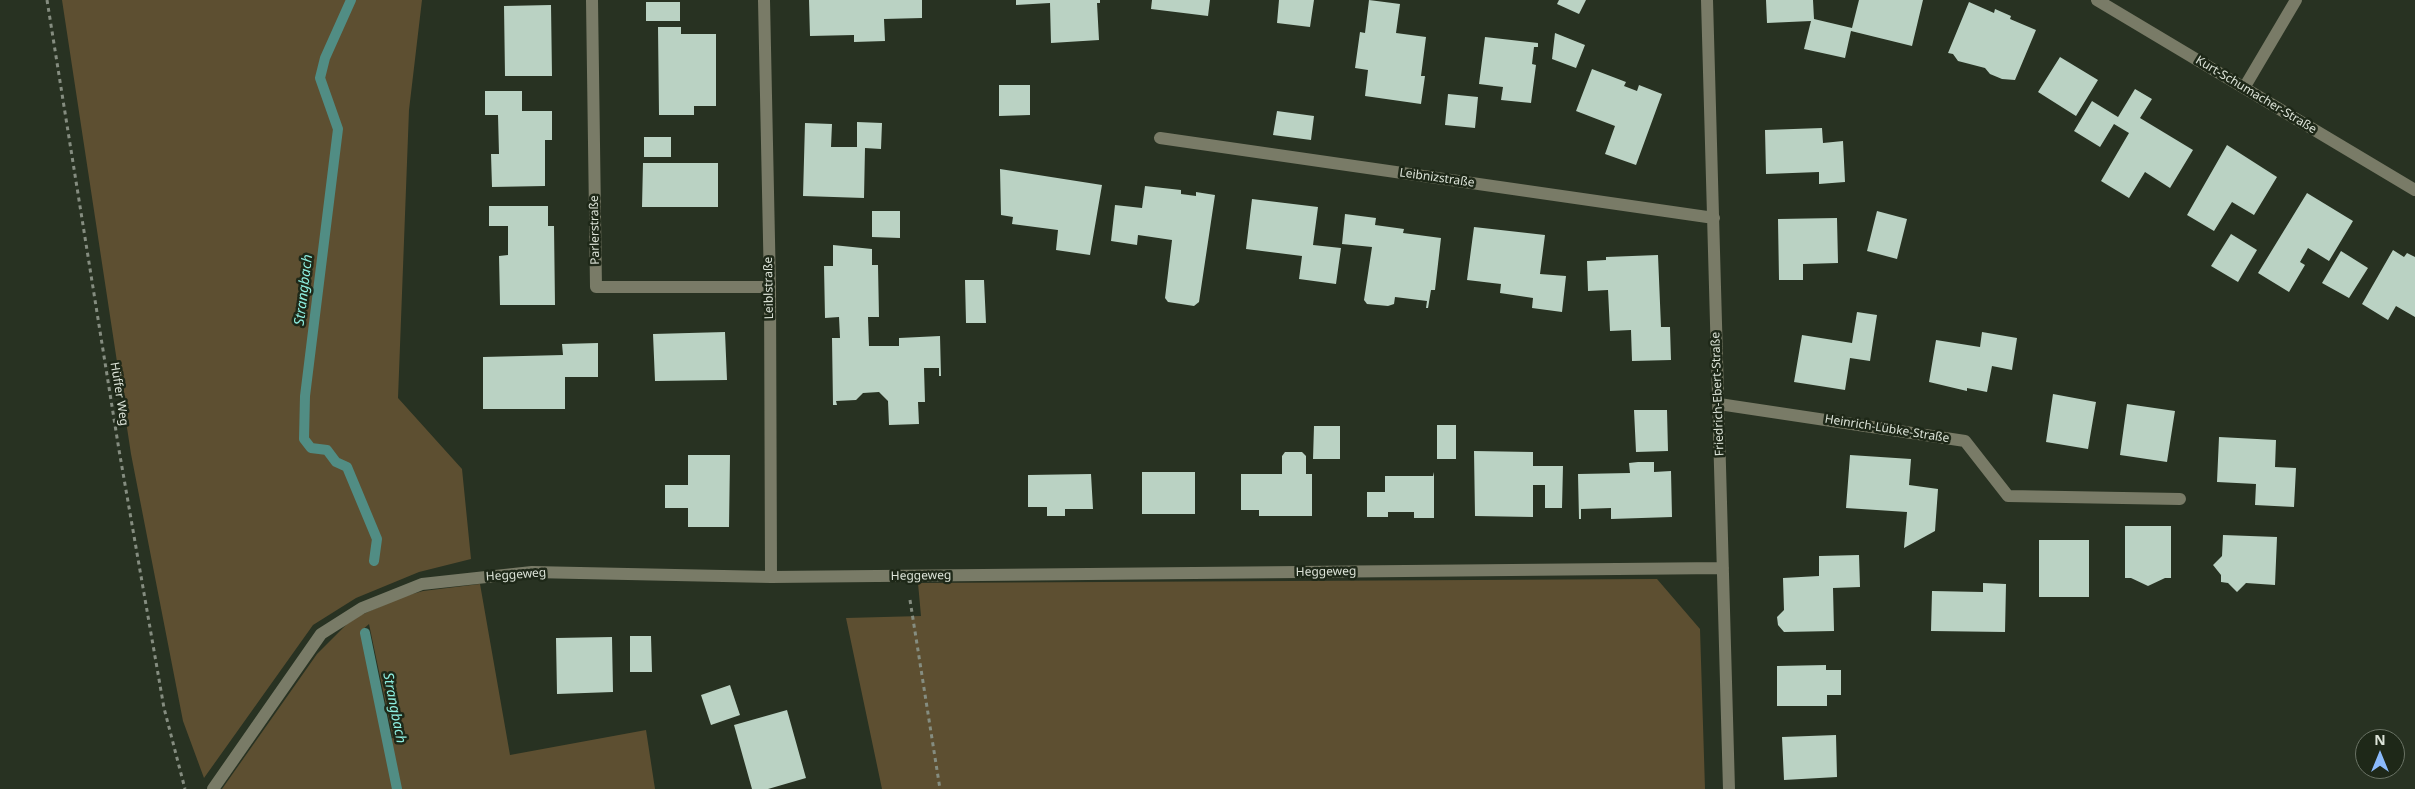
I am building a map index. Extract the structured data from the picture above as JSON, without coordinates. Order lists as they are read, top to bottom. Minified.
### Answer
{"streets":{"street":["Kurt-Schumacher-Straße","Leibnizstraße","Parlerstraße","Leiblstraße","Friedrich-Ebert-Straße","Heinrich-Lübke-Straße","Heggeweg"],"path":["Hüffer Weg"]},"crossings":[["Leibnizstraße","Friedrich-Ebert-Straße"],["Parlerstraße","Leiblstraße"],["Leiblstraße","Heggeweg"],["Friedrich-Ebert-Straße","Heinrich-Lübke-Straße"],["Friedrich-Ebert-Straße","Heggeweg"]],"water":["Strangbach"],"north":"top"}
